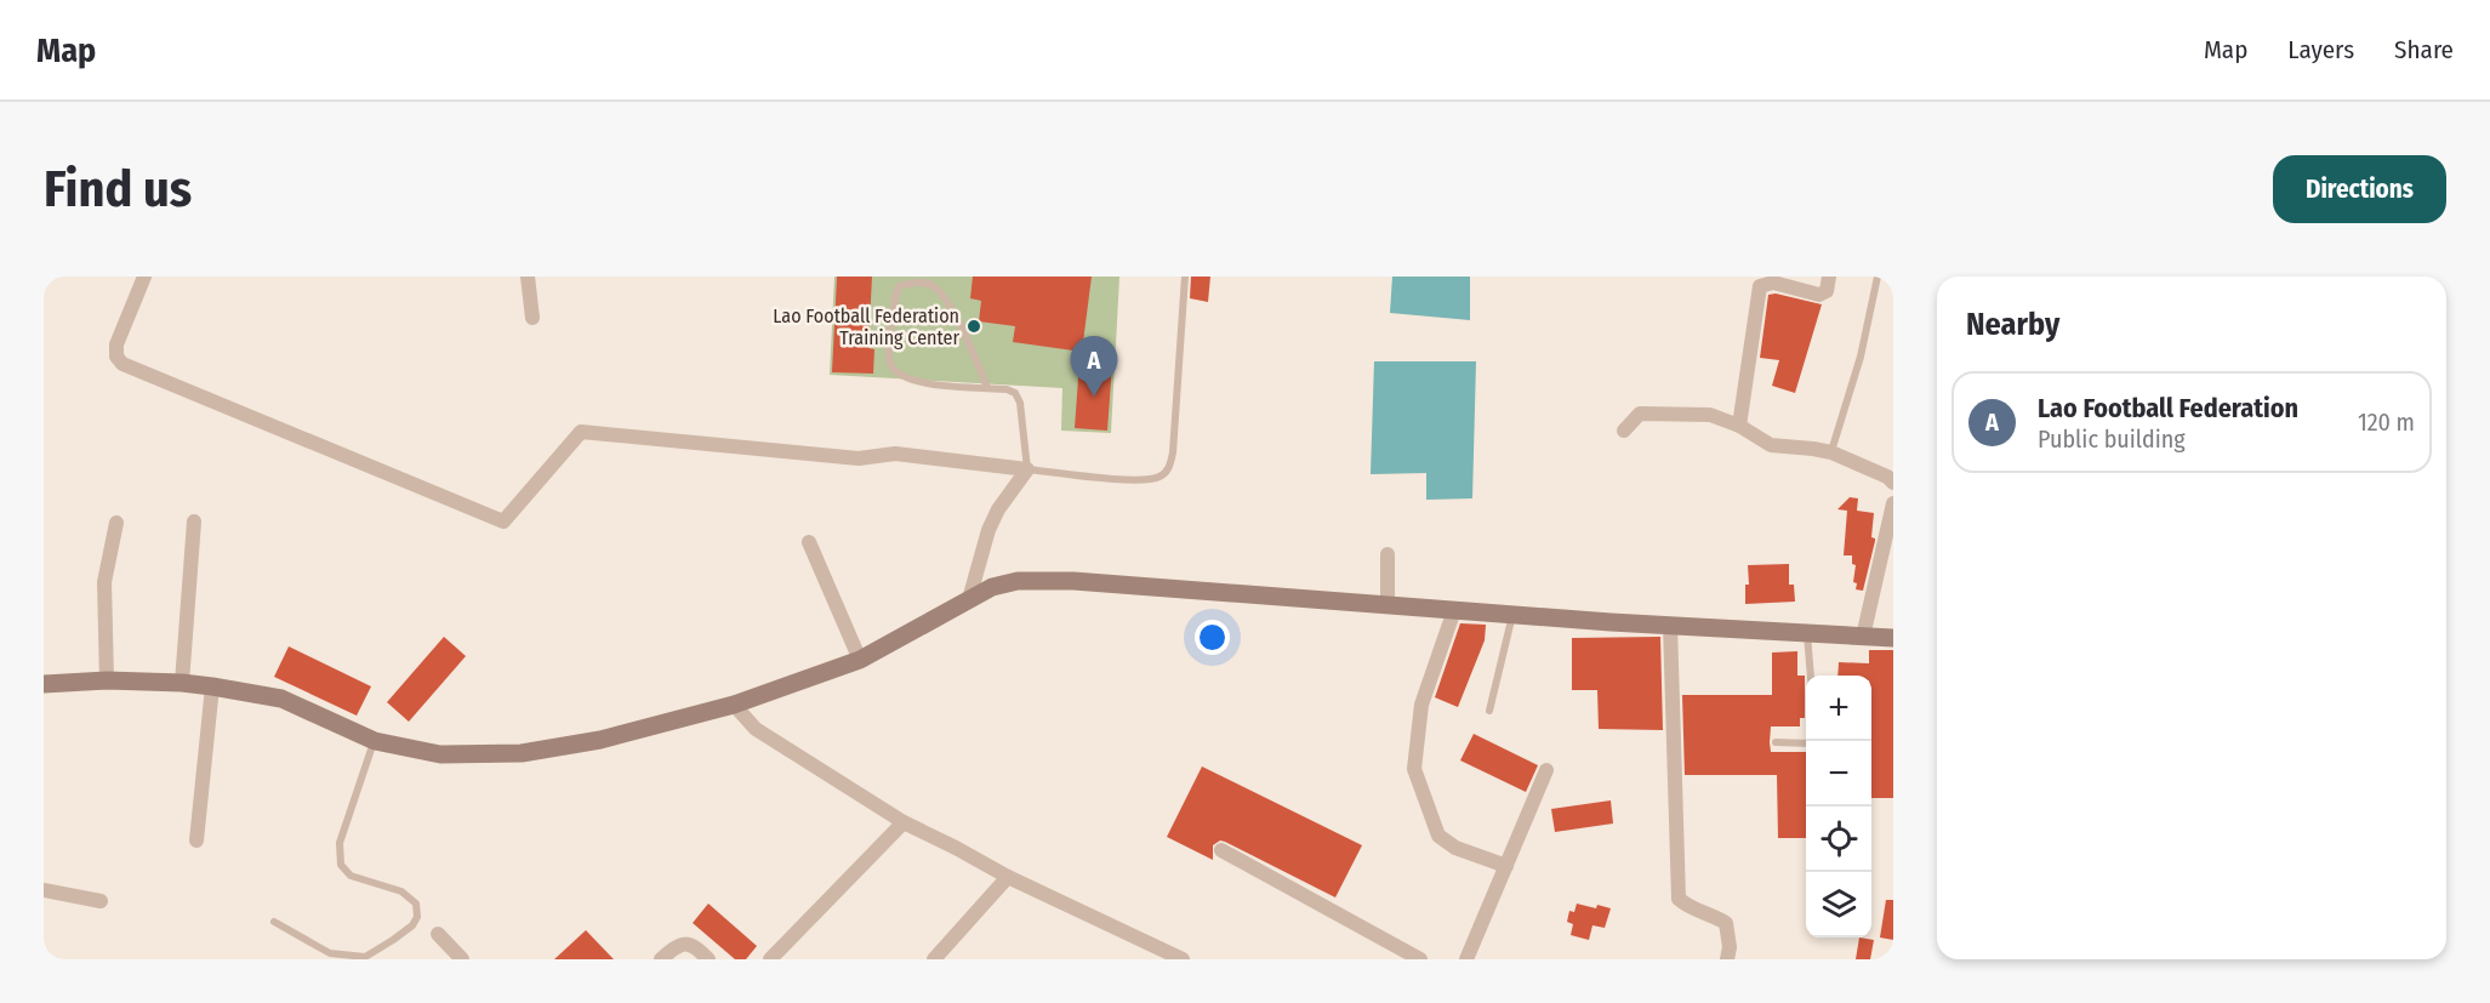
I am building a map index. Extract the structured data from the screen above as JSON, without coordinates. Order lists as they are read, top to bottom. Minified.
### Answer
{"places":["Lao Football Federation Training Center"],"page":{"header":"Map","nav":["Map","Layers","Share"],"buttons":"Directions","title":"Find us","heading":"Nearby","pins":"A","list":[{"mark":"A","name":"Lao Football Federation","note":"Public building","value":"120 m"}],"map_buttons":["+","−"]}}
